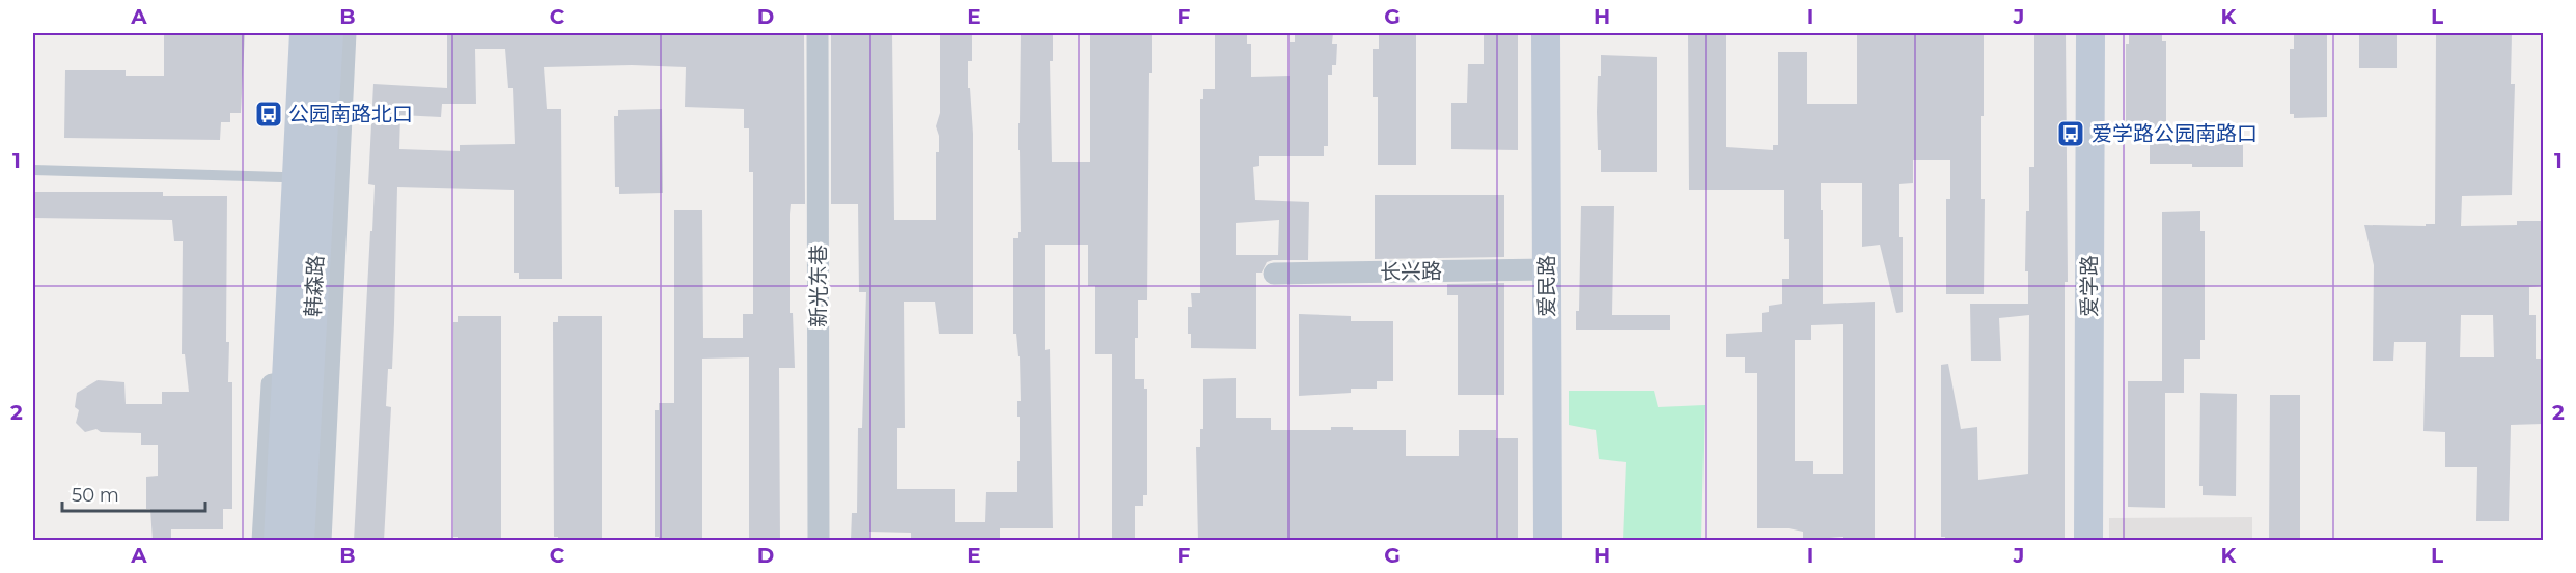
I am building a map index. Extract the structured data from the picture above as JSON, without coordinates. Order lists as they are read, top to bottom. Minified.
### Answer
{"streets":{"main road":["韩森路","爱民路","爱学路"],"street":["长兴路","新光东巷"]},"crossings":[["长兴路","爱民路"]],"places":{"bus stop":["公园南路北口","爱学路公园南路口"]},"scale_bar":"50 m","grid":{"columns":["A","B","C","D","E","F","G","H","I","J","K","L"],"rows":["1","2"]}}
